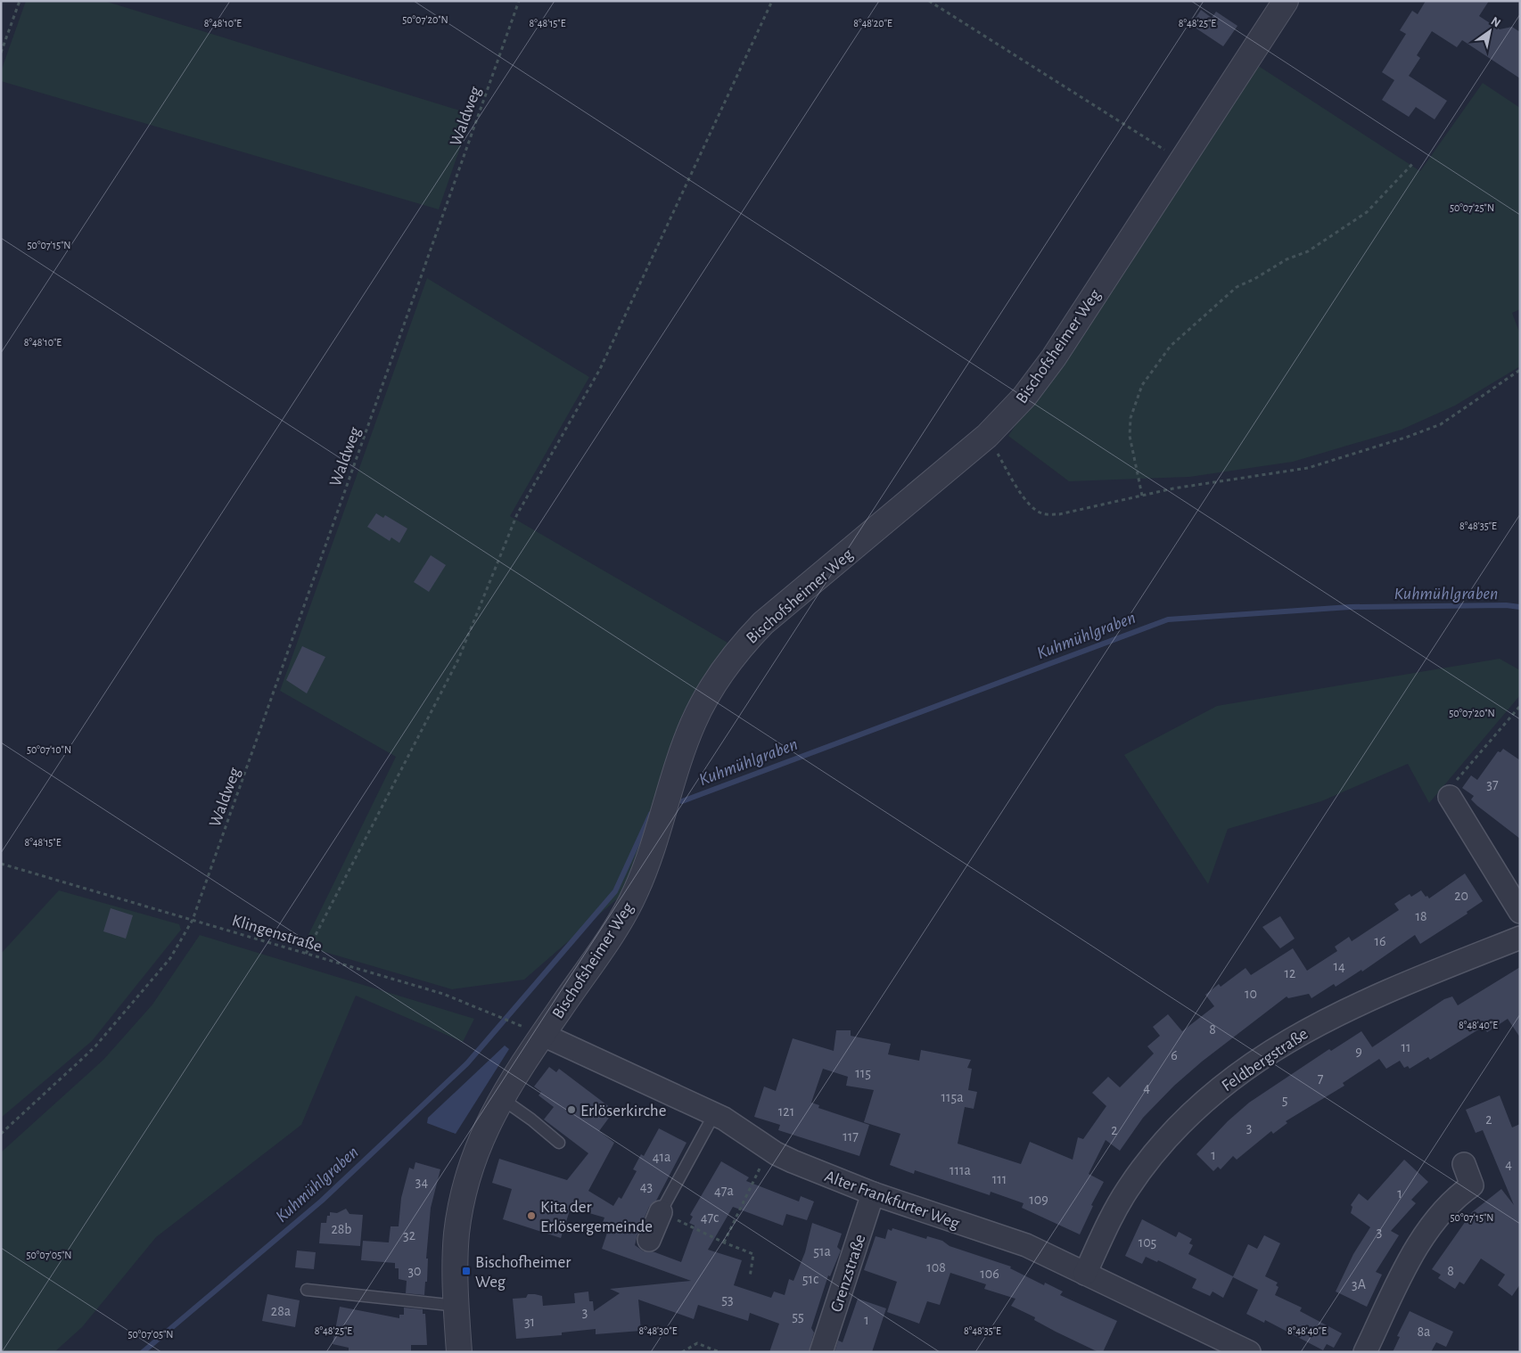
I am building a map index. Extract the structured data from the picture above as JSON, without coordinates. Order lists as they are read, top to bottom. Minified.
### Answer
{"streets":{"street":["Bischofsheimer Weg","Feldbergstraße","Alter Frankfurter Weg","Grenzstraße"],"path":["Waldweg","Klingenstraße"]},"crossings":[["Waldweg","Klingenstraße"],["Bischofsheimer Weg","Klingenstraße"],["Bischofsheimer Weg","Alter Frankfurter Weg"],["Klingenstraße","Alter Frankfurter Weg"],["Feldbergstraße","Alter Frankfurter Weg"],["Alter Frankfurter Weg","Grenzstraße"]],"water":["Kuhmühlgraben"],"places":{"other":["Erlöserkirche","Kita der Erlösergemeinde"],"transit":["Bischofheimer Weg"]},"house_numbers":["37","20","18","16","14","12","10","8","11","9","6","115","7","4","115a","5","121","2","3","2","117","1","41a","4","111a","111","34","43","47a","1","109","47c","28b","3","32","105","51a","108","30","8","106","51c","3A","53","28a","3","55","1","31","8a"],"north":"top right","coordinates":["50°07'20\"N","8°48'10\"E","8°48'15\"E","8°48'20\"E","8°48'25\"E","50°07'25\"N","50°07'15\"N","8°48'35\"E","50°07'10\"N","8°48'40\"E","50°07'05\"N","8°48'30\"E"]}
